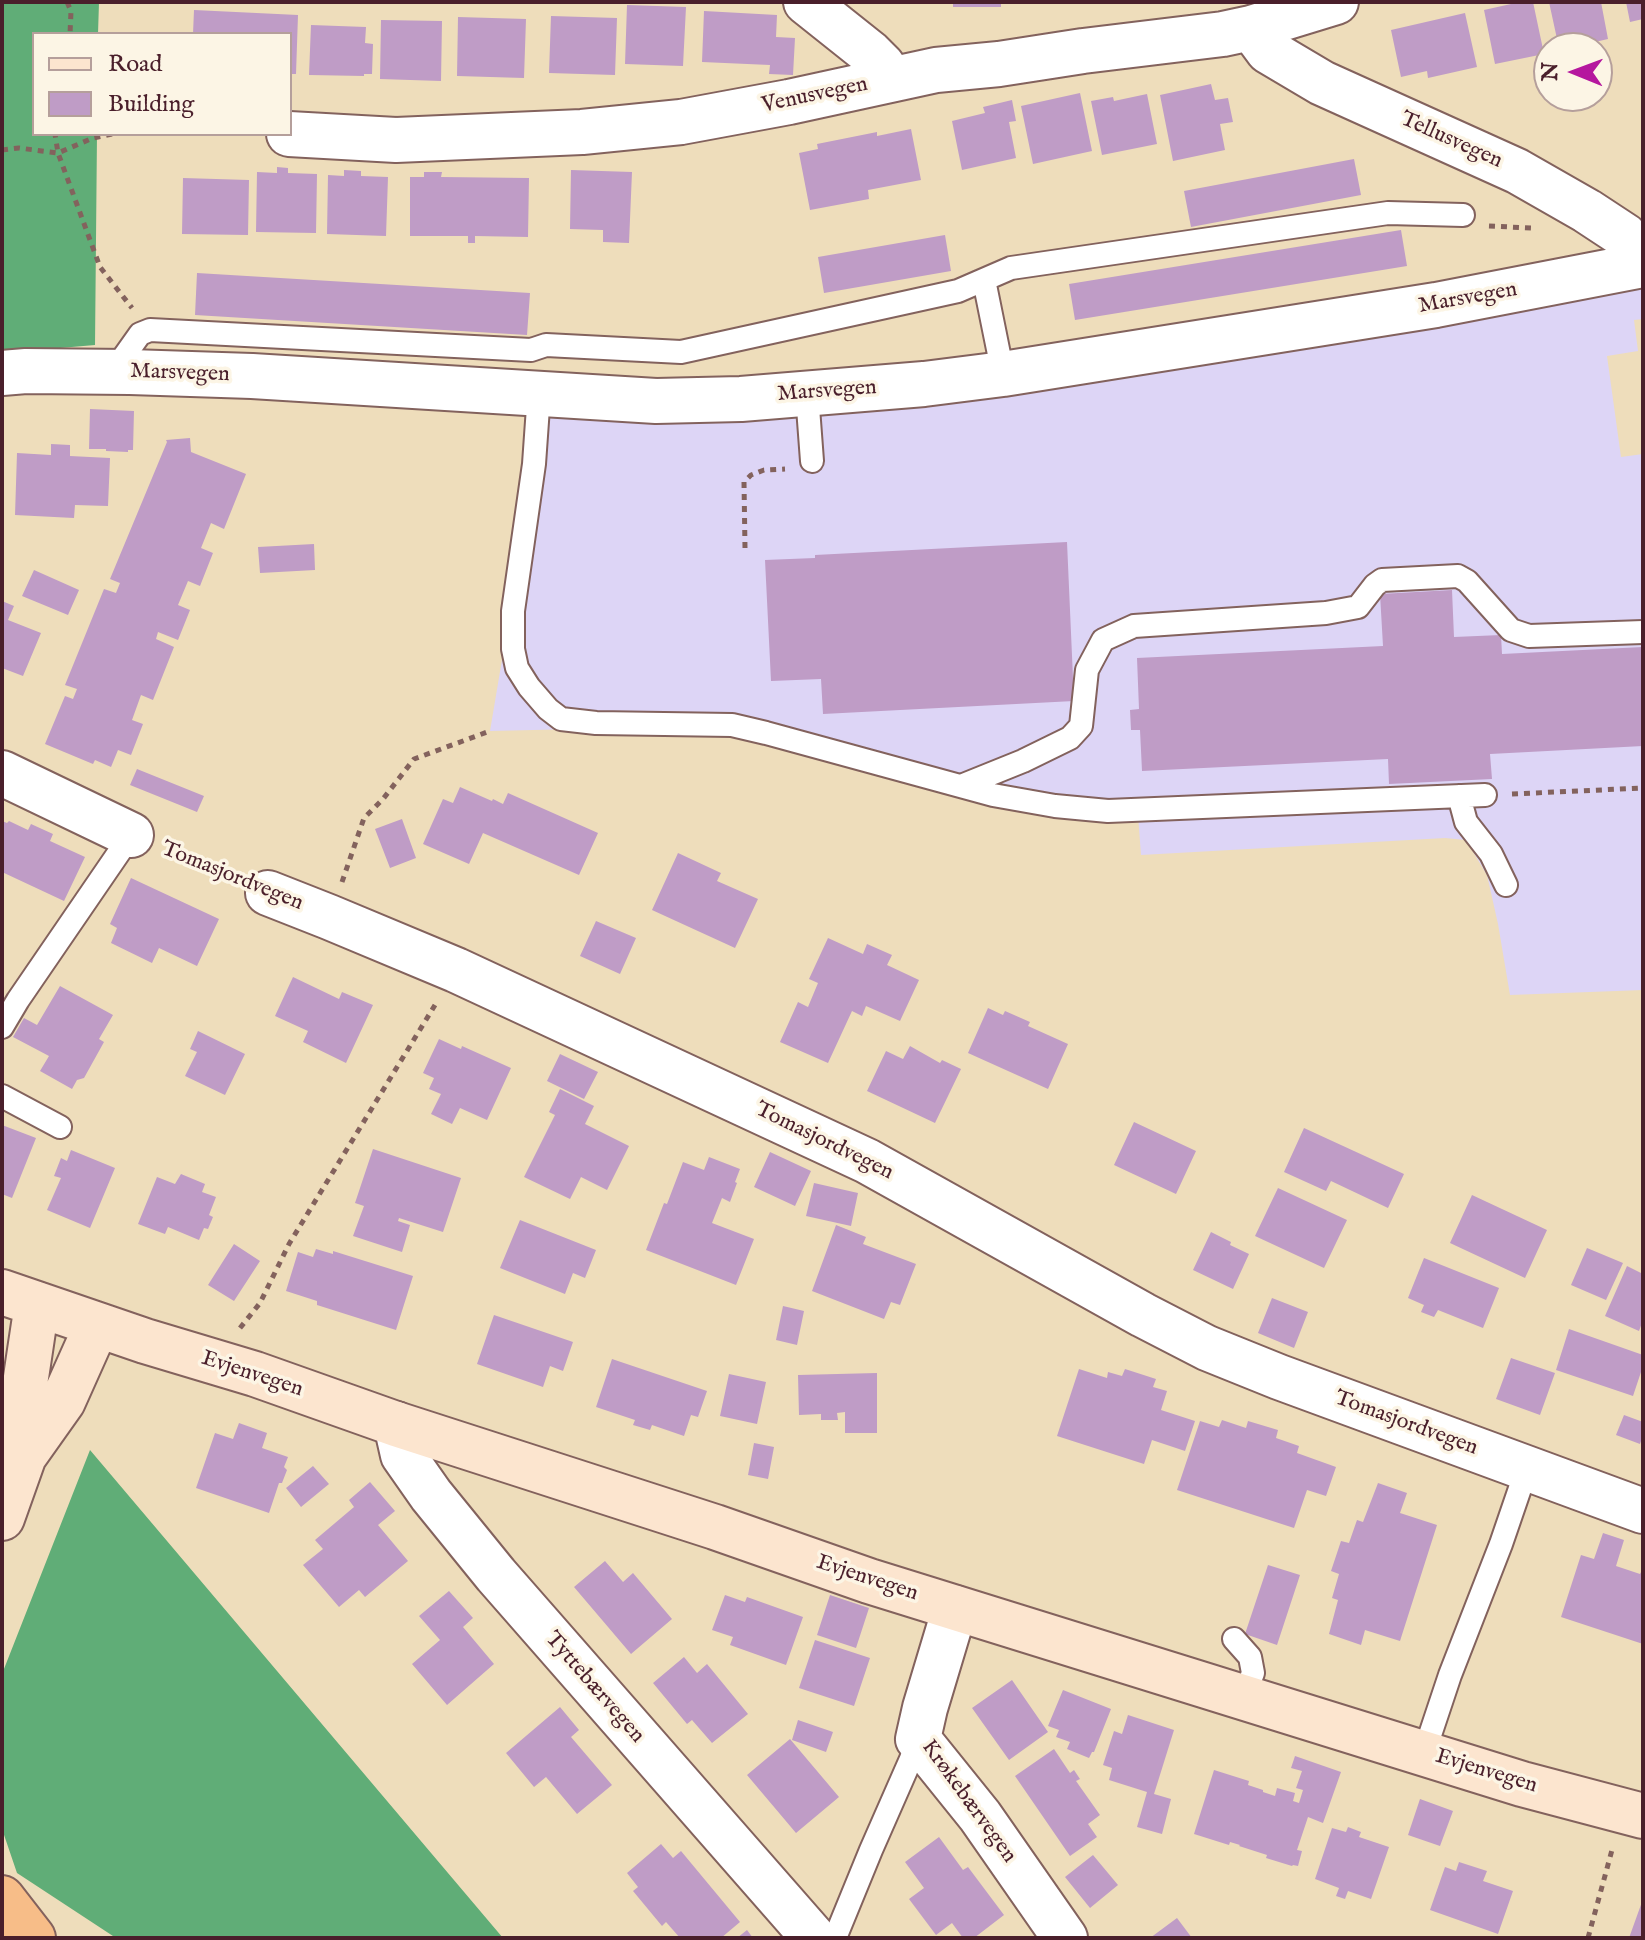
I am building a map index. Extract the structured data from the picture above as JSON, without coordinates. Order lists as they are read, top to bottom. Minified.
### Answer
{"streets":{"street":["Venusvegen","Tellusvegen","Marsvegen","Tomasjordvegen","Evjenvegen","Tyttebærvegen","Krøkebærvegen"]},"crossings":[["Venusvegen","Tellusvegen"],["Tellusvegen","Marsvegen"],["Evjenvegen","Tyttebærvegen"],["Evjenvegen","Krøkebærvegen"]],"legend":["Road","Building"],"north":"left"}
